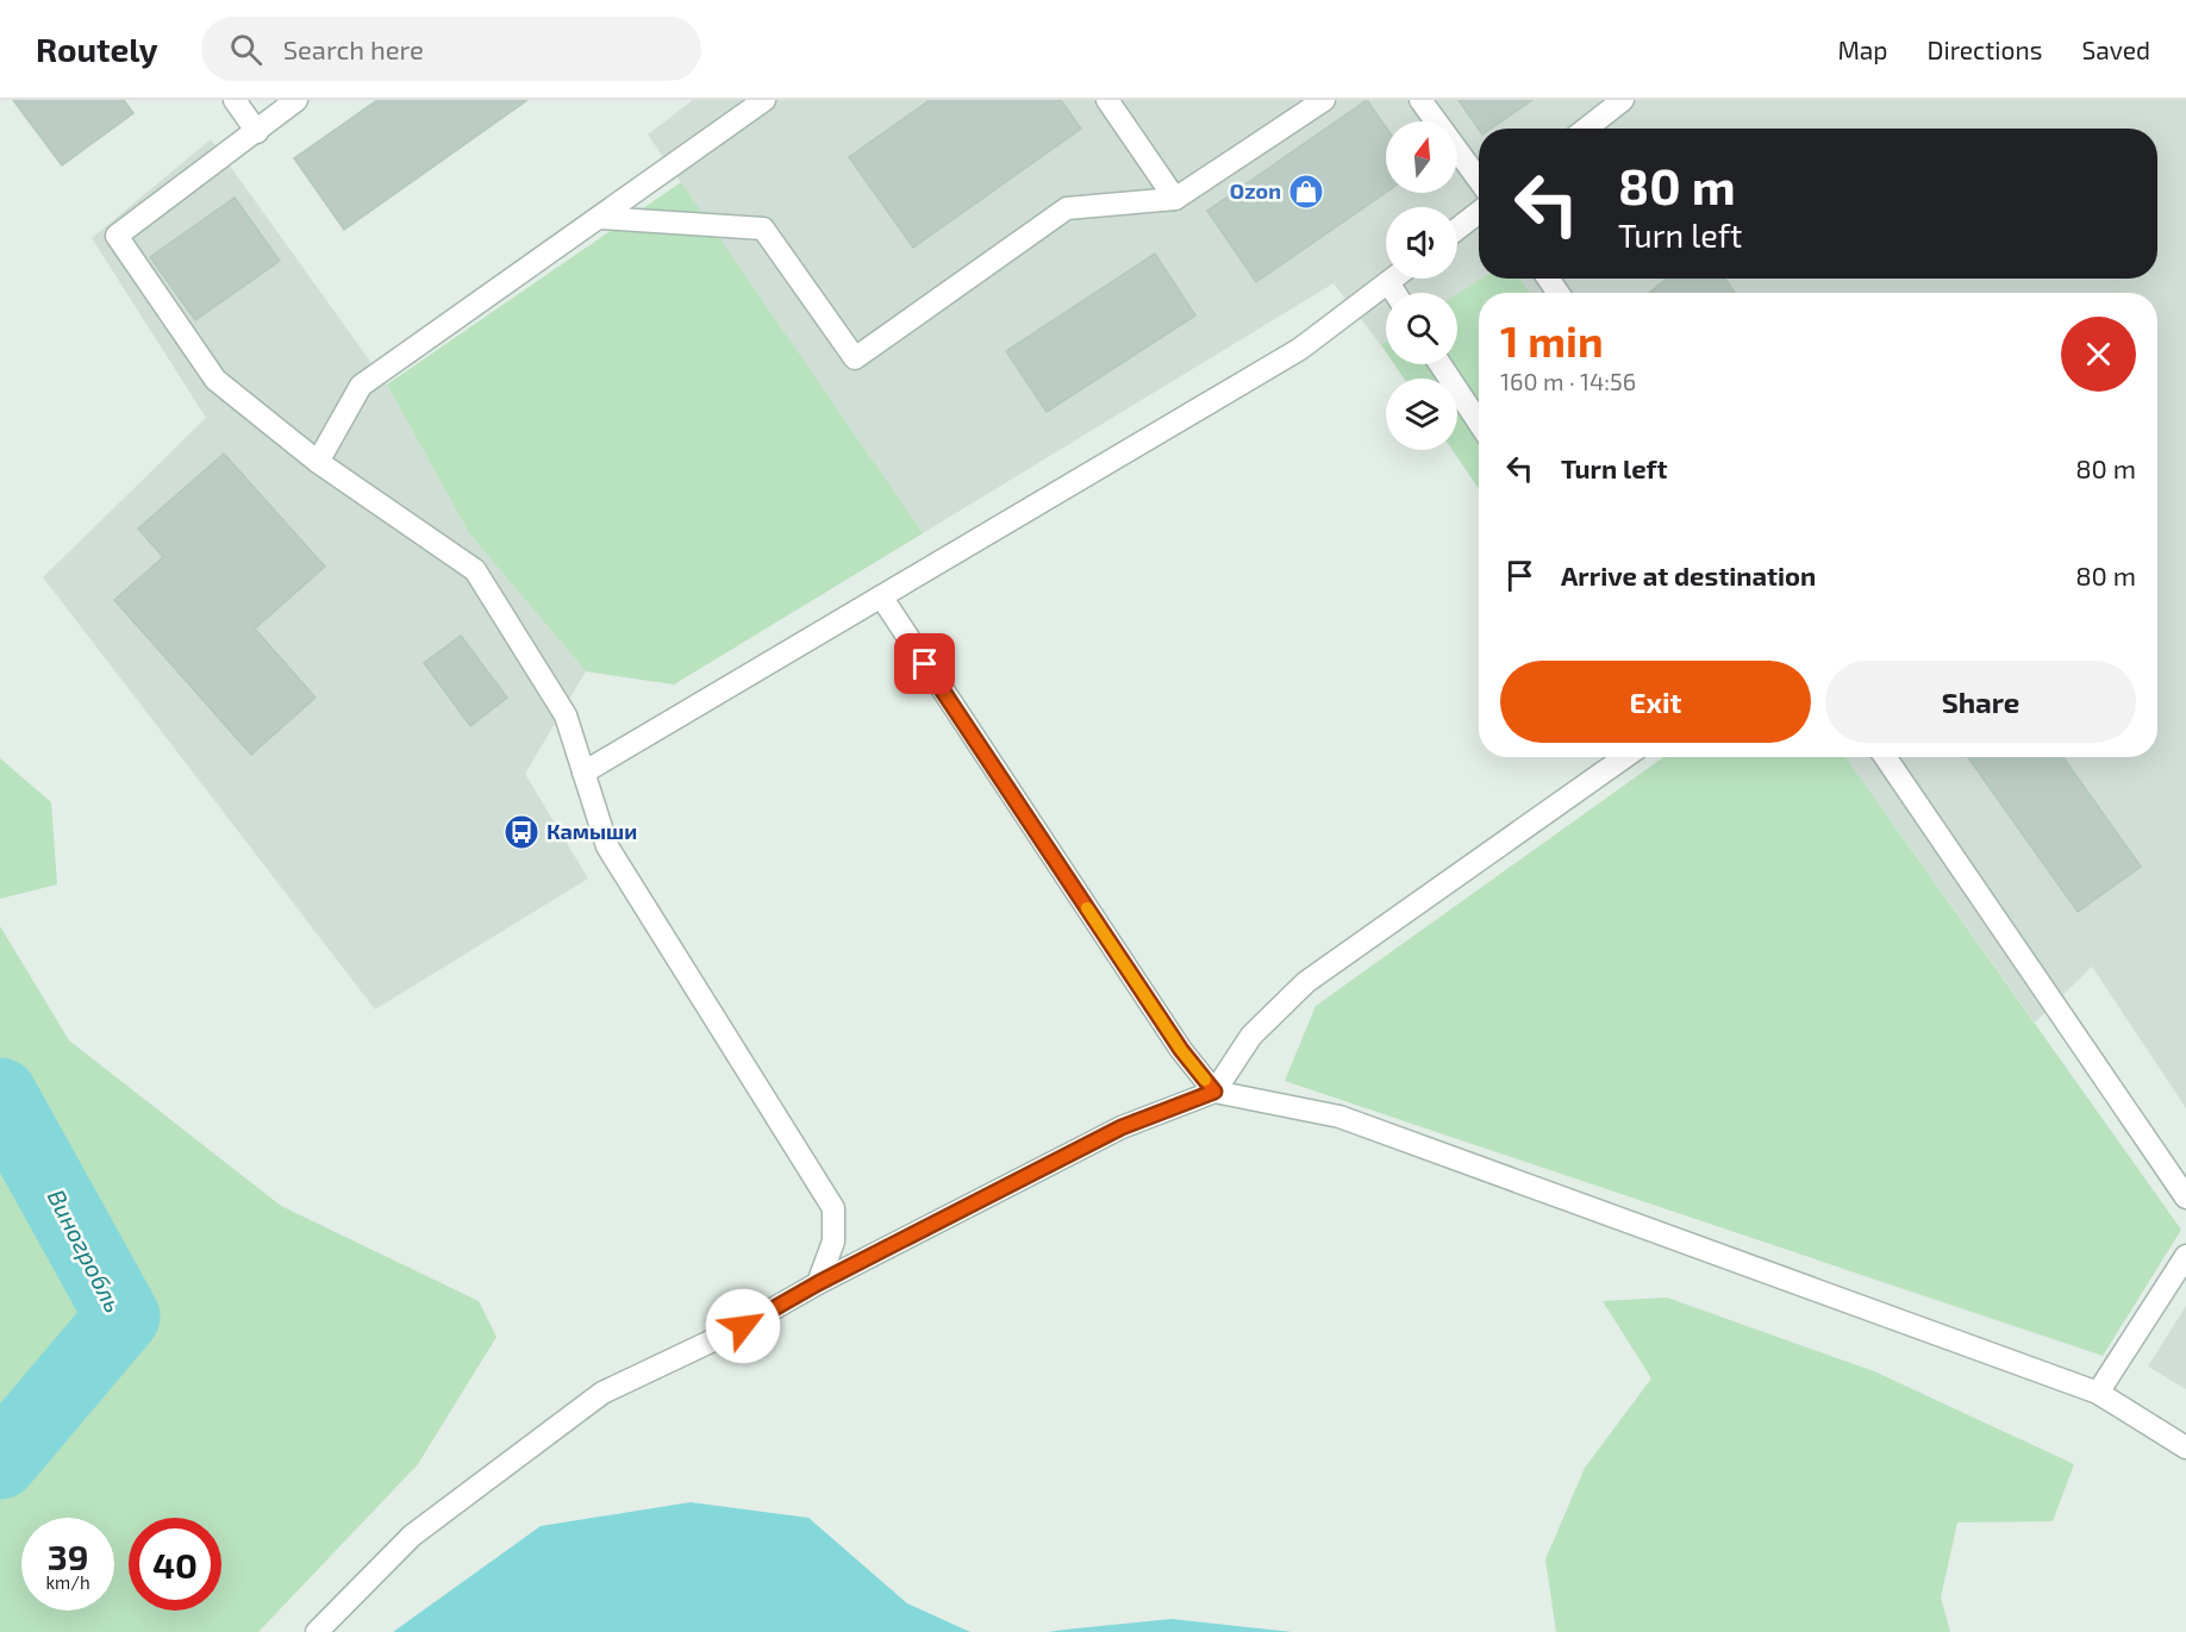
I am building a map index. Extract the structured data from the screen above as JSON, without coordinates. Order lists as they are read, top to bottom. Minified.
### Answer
{"water":["Виногробль"],"places":{"shop":["Ozon"],"bus stop":["Камыши"]},"north":"top","page":{"header":"Routely","search":"Search here","nav":["Map","Directions","Saved"],"turn":["80 m","Turn left"],"heading":["1 min","160 m · 14:56"],"list":[{"name":"Turn left","value":"80 m"},{"name":"Arrive at destination","value":"80 m"}],"buttons":["Exit","Share"],"speed":"39 km/h","limit":"40"}}
